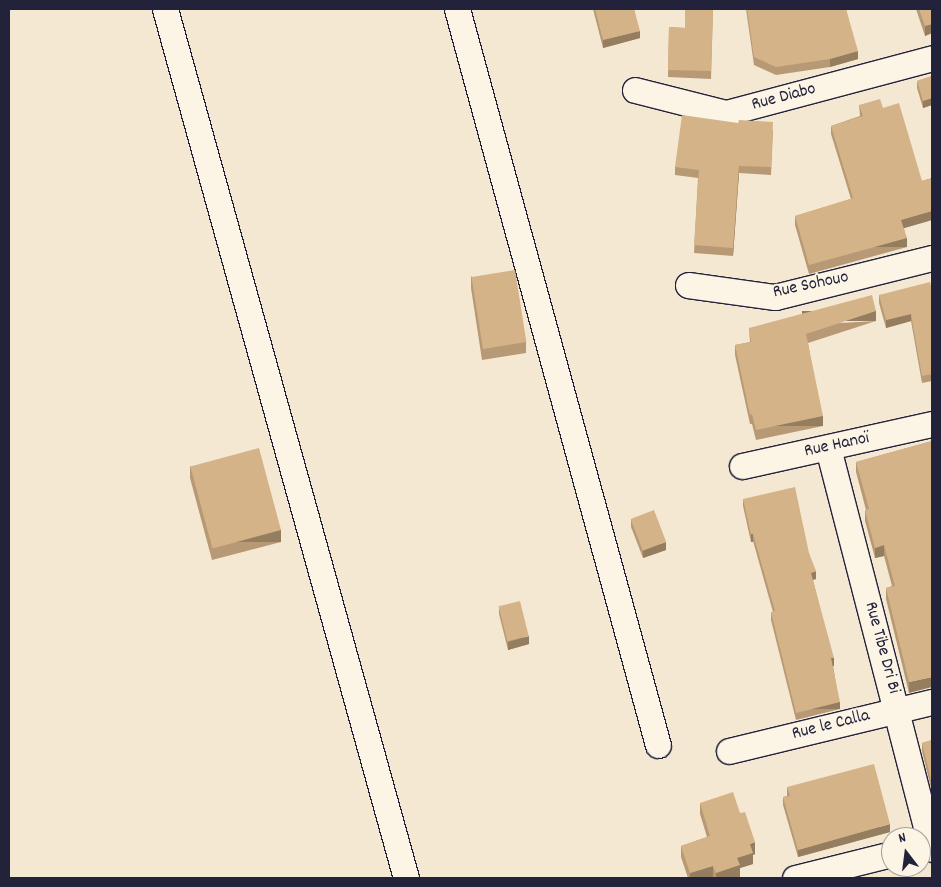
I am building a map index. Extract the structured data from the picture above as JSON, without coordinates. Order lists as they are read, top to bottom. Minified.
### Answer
{"streets":{"street":["Rue Diabo","Rue Sohouo","Rue Hanoï","Rue Tibe Dri Bi","Rue le Calla"]},"crossings":[["Rue Hanoï","Rue Tibe Dri Bi"],["Rue Tibe Dri Bi","Rue le Calla"]],"north":"top"}
